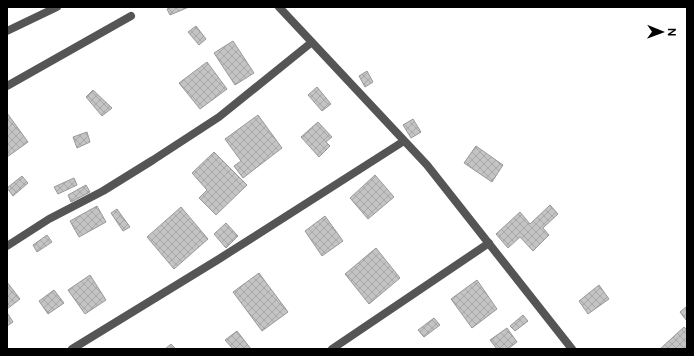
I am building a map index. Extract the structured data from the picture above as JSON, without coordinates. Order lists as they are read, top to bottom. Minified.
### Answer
{"north":"right"}
